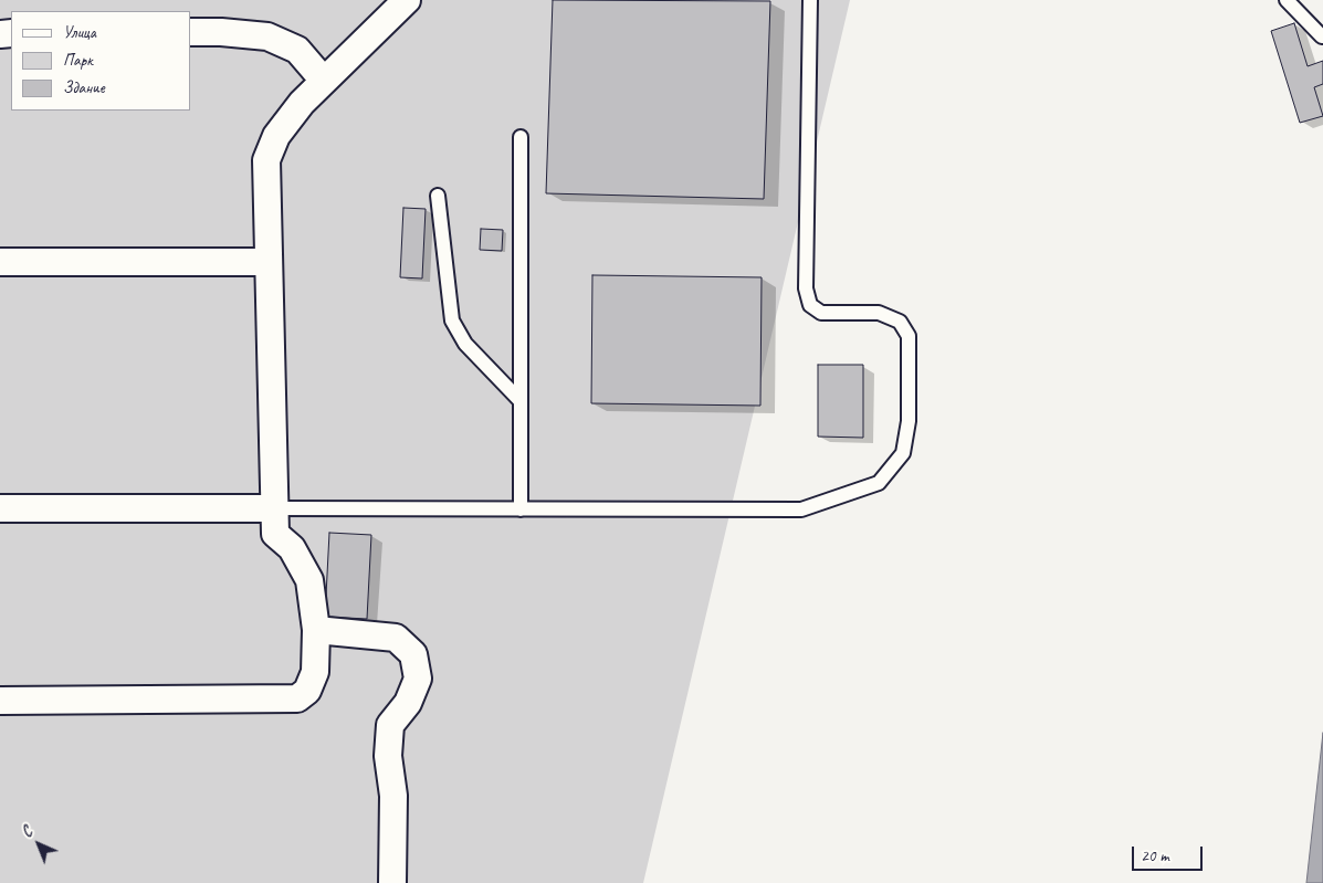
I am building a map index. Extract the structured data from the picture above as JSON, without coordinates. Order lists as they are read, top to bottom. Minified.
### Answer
{"legend":["Улица","Парк","Здание"],"scale_bar":"20 m","north":"top left"}
